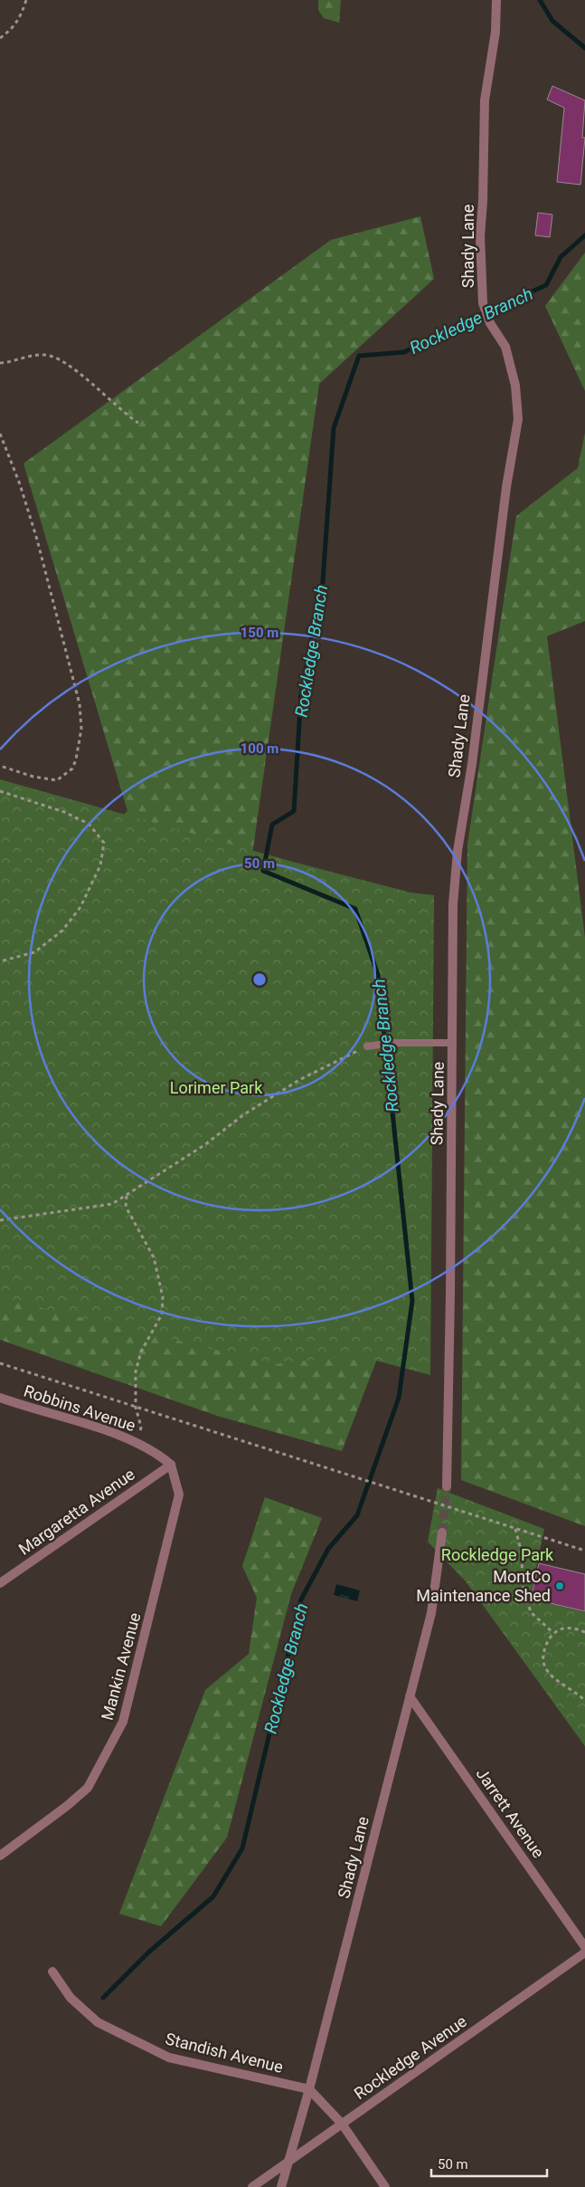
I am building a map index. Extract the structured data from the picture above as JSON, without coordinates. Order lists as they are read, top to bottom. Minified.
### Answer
{"streets":{"street":["Shady Lane","Robbins Avenue","Margaretta Avenue","Mankin Avenue","Jarrett Avenue","Standish Avenue","Rockledge Avenue"]},"crossings":[["Shady Lane","Jarrett Avenue"],["Shady Lane","Standish Avenue"],["Shady Lane","Rockledge Avenue"],["Robbins Avenue","Margaretta Avenue"],["Robbins Avenue","Mankin Avenue"],["Margaretta Avenue","Mankin Avenue"]],"water":["Rockledge Branch"],"parks":["Lorimer Park","Rockledge Park"],"places":["MontCo Maintenance Shed"],"scale_bar":"50 m","rings":["150 m","100 m","50 m"]}
